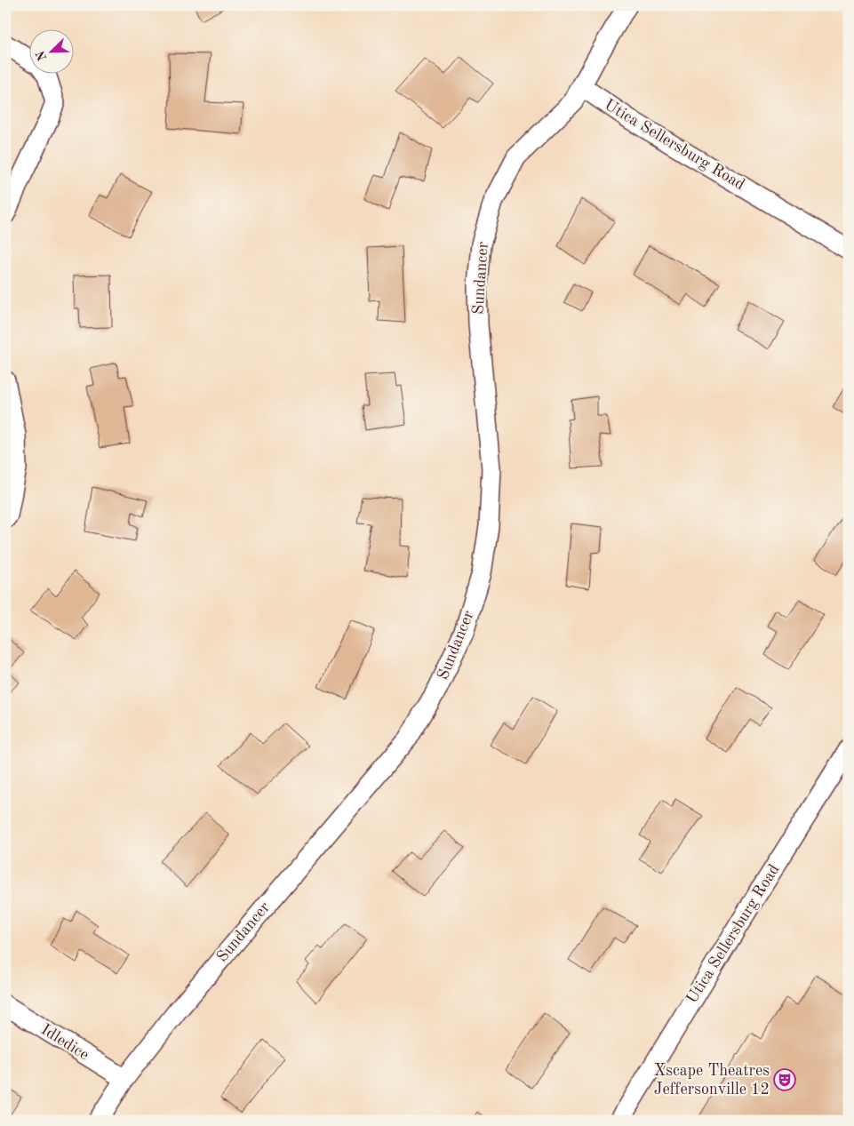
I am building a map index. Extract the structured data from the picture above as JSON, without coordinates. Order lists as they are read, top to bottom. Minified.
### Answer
{"streets":{"street":["Utica Sellersburg Road","Sundancer","Idledice"]},"crossings":[["Utica Sellersburg Road","Sundancer"],["Sundancer","Idledice"]],"places":{"theatre":["Xscape Theatres Jeffersonville 12"]},"north":"bottom left"}
